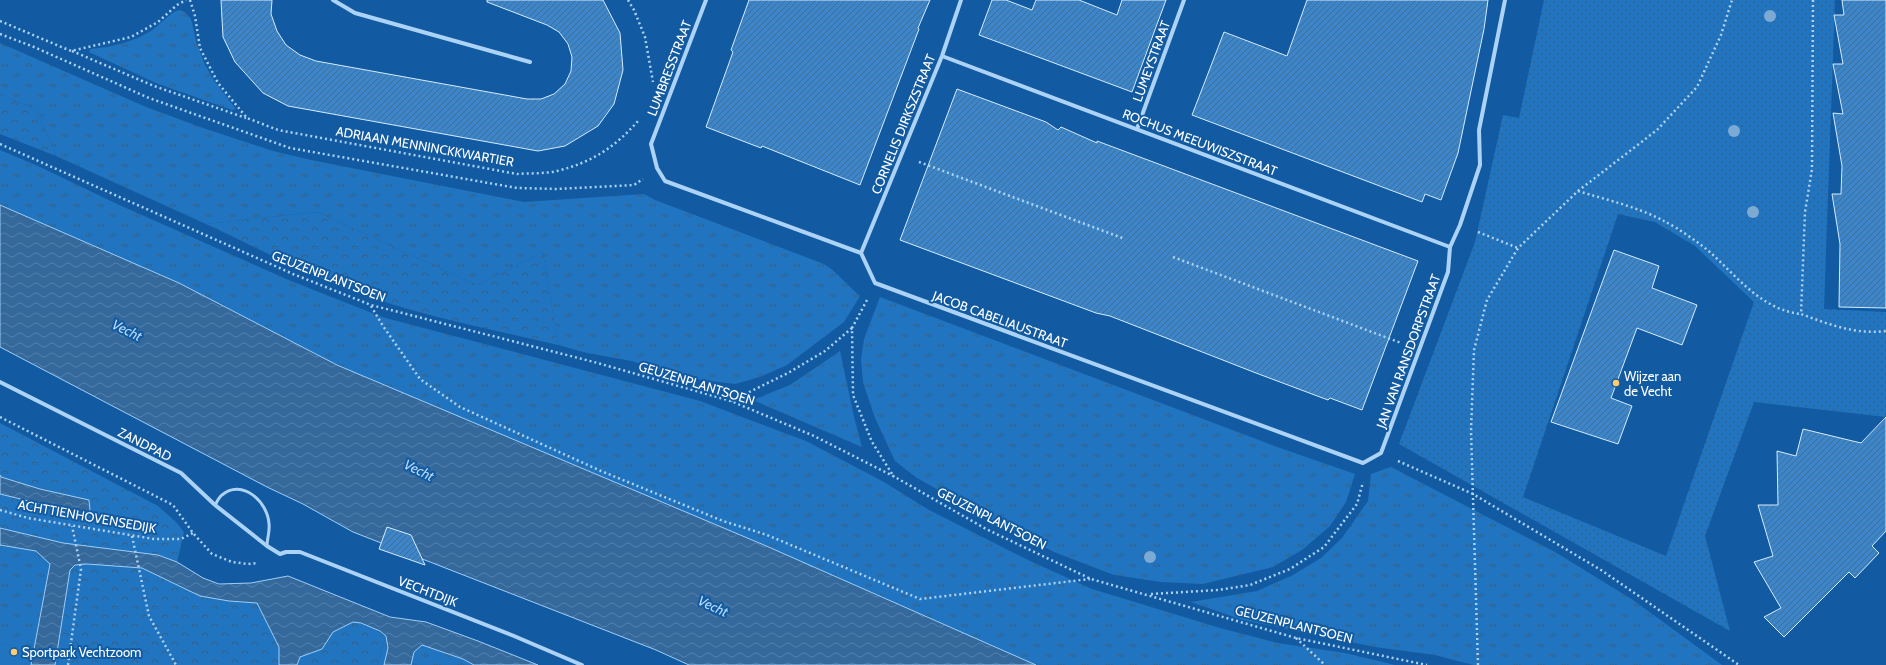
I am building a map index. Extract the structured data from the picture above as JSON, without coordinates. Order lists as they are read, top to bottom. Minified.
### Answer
{"streets":{"street":["LUMEYSTRAAT","LUMBRESSTRAAT","CORNELIS DIRKSZSTRAAT","ROCHUS MEEUWISZSTRAAT","JACOB CABELIAUSTRAAT","JAN VAN RANSDORPSTRAAT","ZANDPAD","VECHTDIJK"],"path":["ADRIAAN MENNINCKKWARTIER","GEUZENPLANTSOEN","ACHTTIENHOVENSEDIJK"]},"crossings":[["LUMEYSTRAAT","ROCHUS MEEUWISZSTRAAT"],["CORNELIS DIRKSZSTRAAT","ROCHUS MEEUWISZSTRAAT"],["ROCHUS MEEUWISZSTRAAT","JAN VAN RANSDORPSTRAAT"]],"water":["Vecht"],"places":["Wijzer aan de Vecht","Sportpark Vechtzoom"]}
